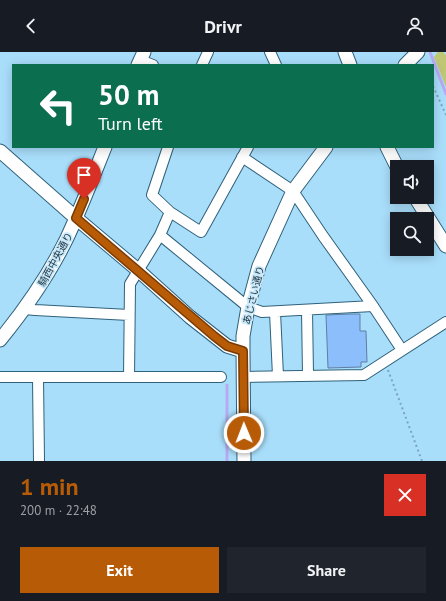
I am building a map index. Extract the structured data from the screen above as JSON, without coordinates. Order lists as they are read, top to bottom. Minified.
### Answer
{"streets":{"street":["騎西中央通り","あじさい通り"]},"page":{"header":"Drivr","turn":["50 m","Turn left"],"heading":["1 min","200 m · 22:48"],"buttons":["Exit","Share"]}}
